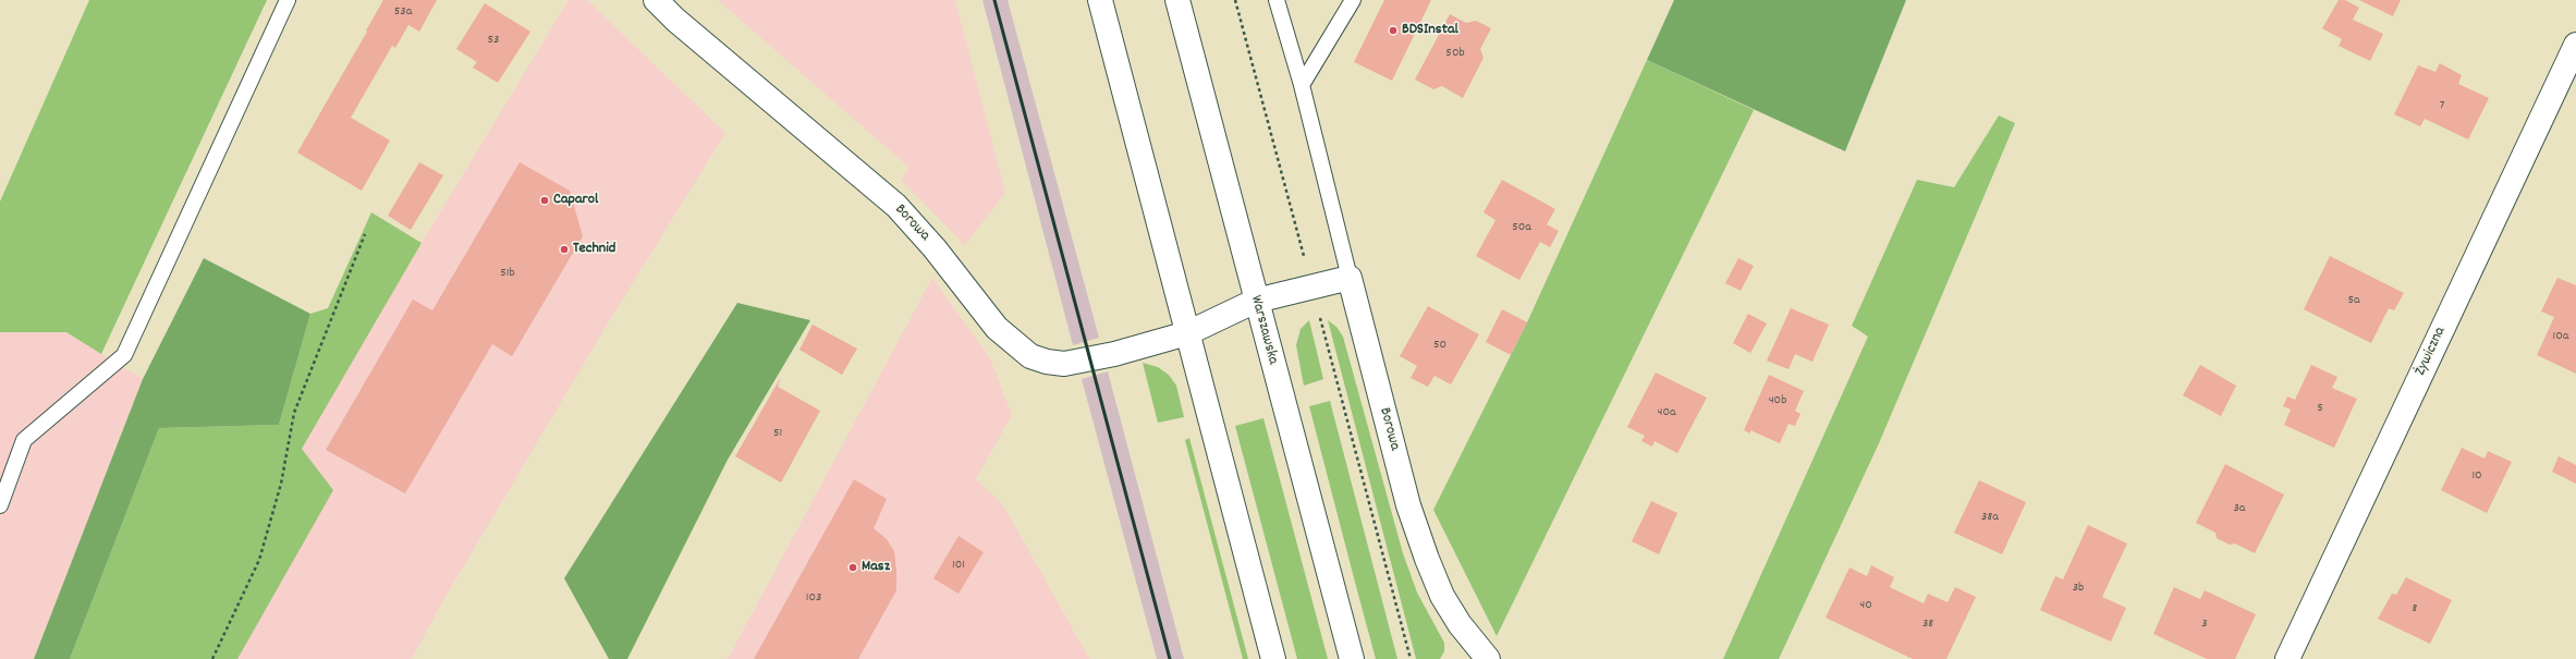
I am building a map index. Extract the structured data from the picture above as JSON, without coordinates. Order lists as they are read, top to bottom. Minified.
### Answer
{"streets":{"street":["Borowa","Warszawska","Żywiczna"]},"crossings":[["Borowa","Warszawska"]],"places":["BDSInstal","Caparol","Technid","Masz"],"house_numbers":["53a","53","50b","7","50a","51b","5a","10a","50","40b","5","40a","51","10","3a","38a","101","3b","103","40","8","38","3"]}
